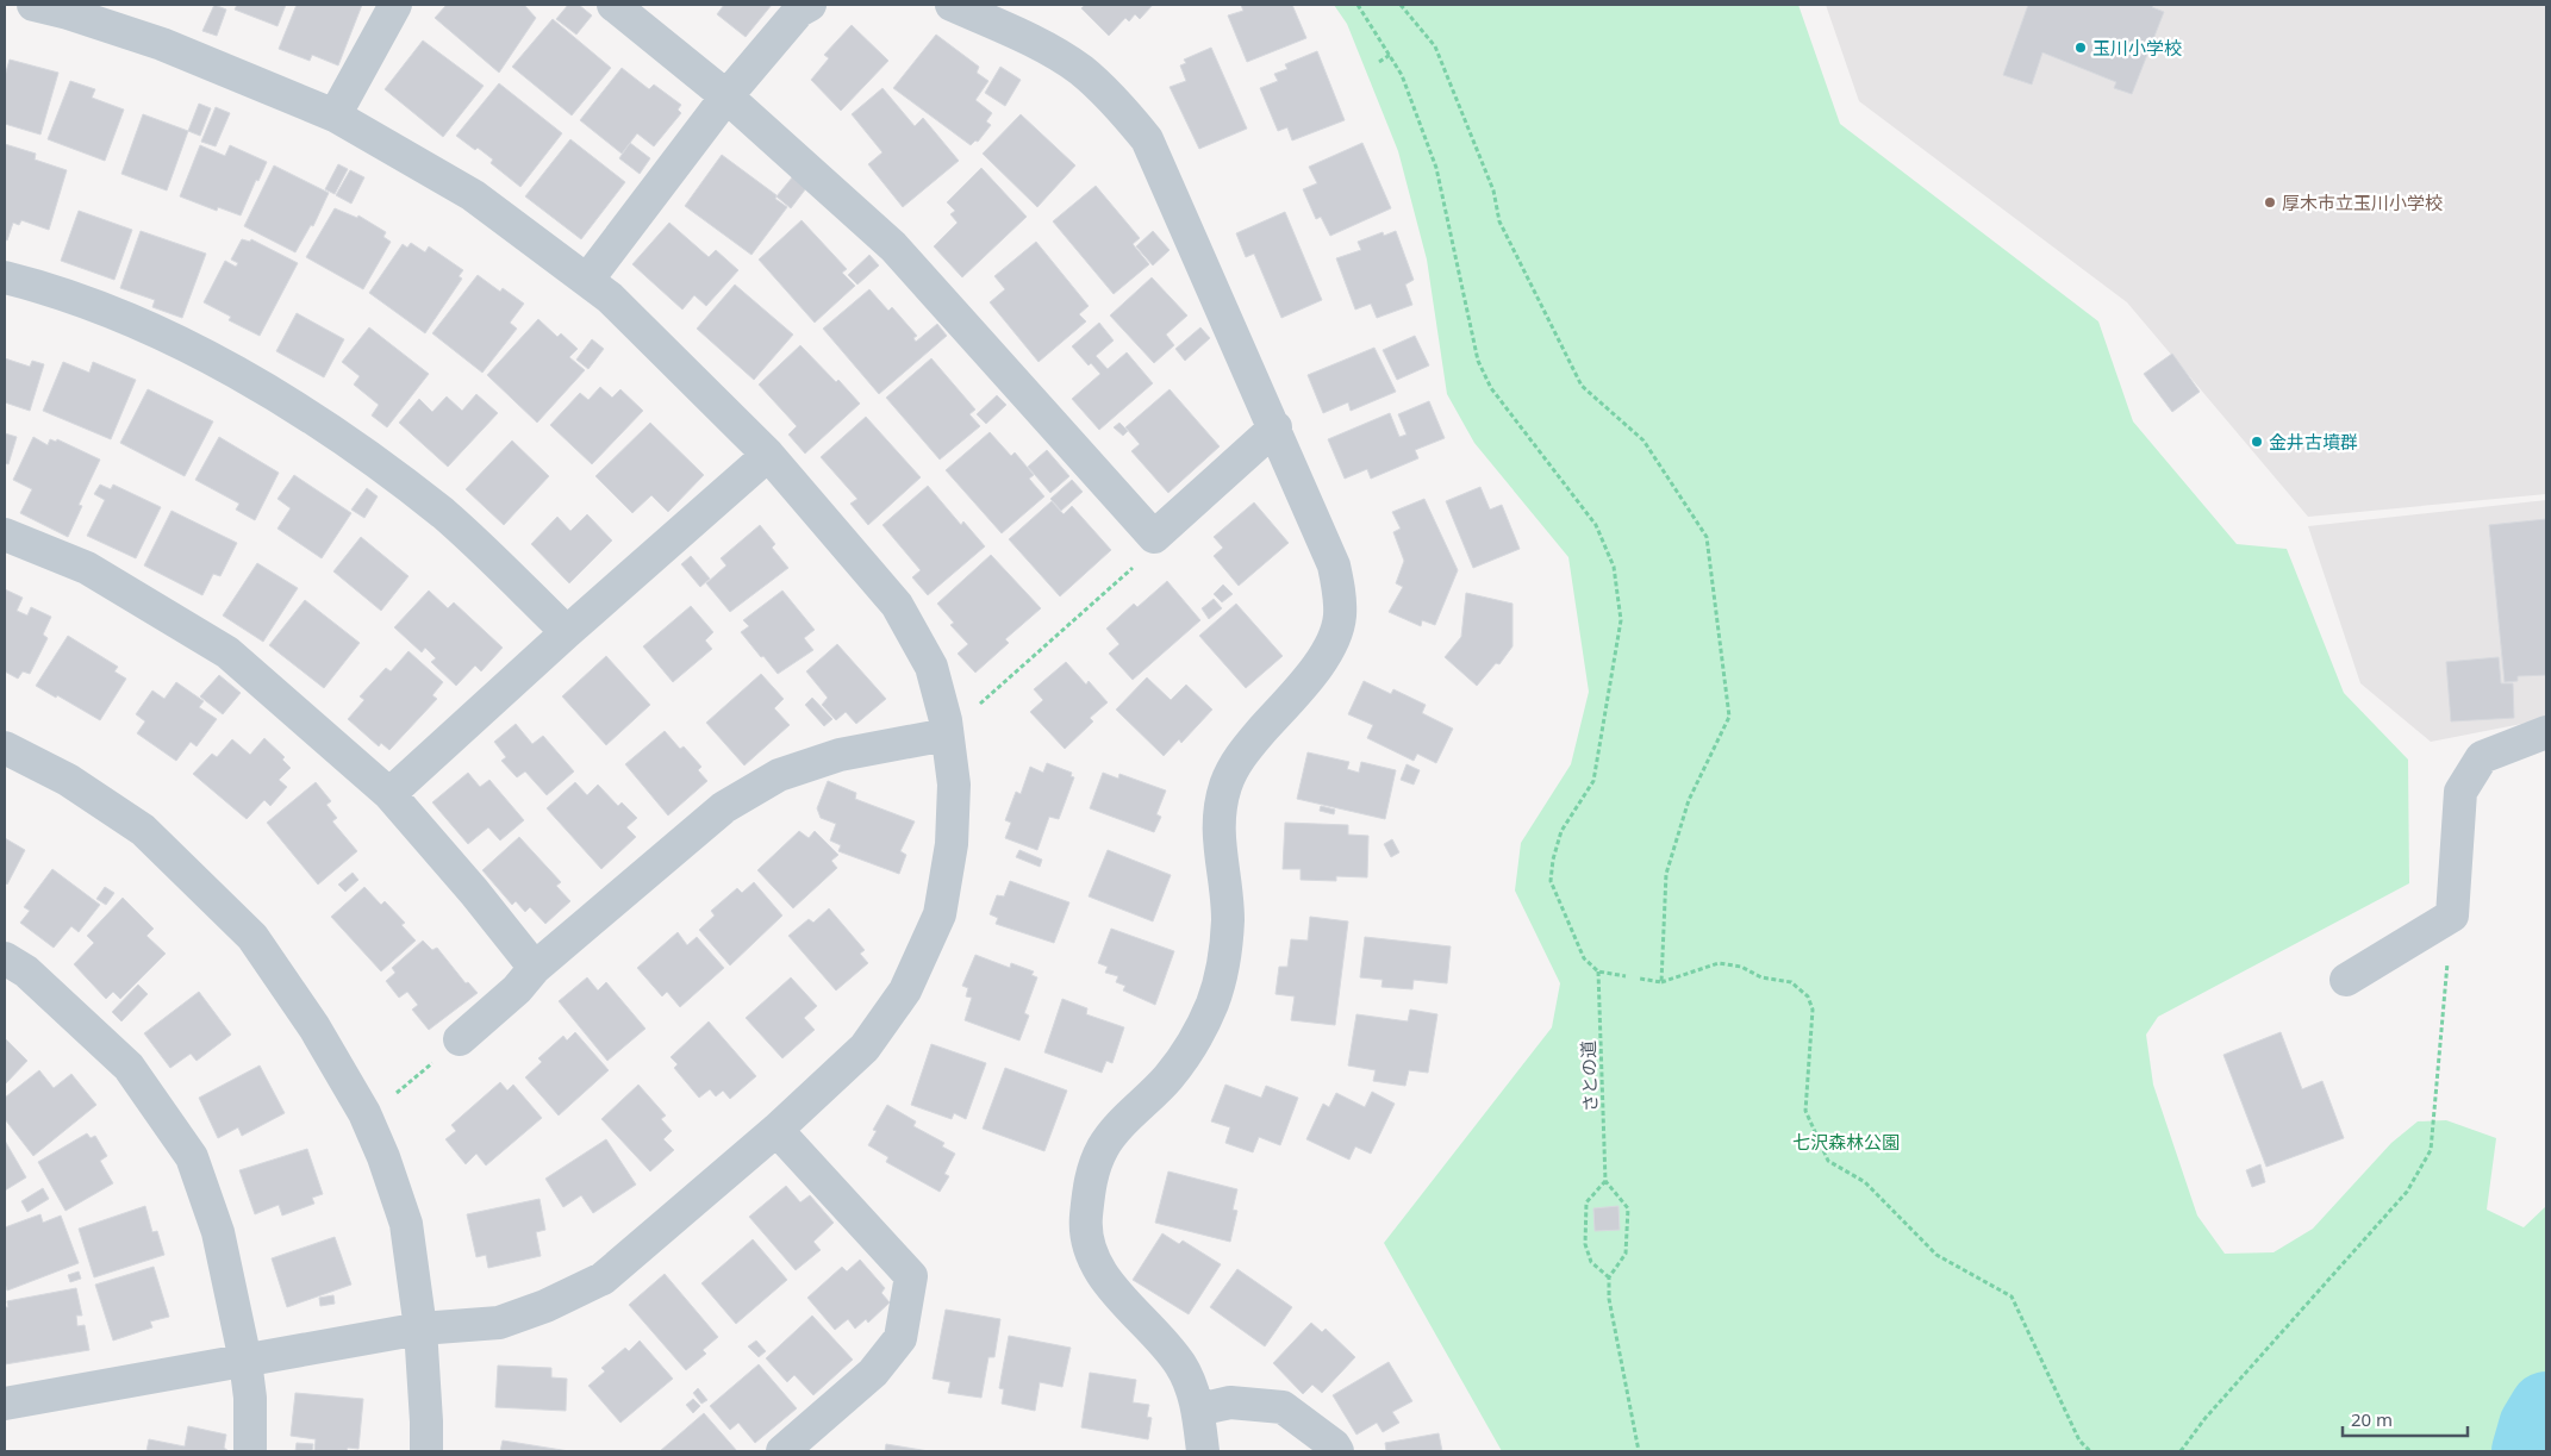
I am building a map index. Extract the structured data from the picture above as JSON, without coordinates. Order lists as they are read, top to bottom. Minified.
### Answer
{"streets":{"path":["さとの道"]},"parks":["七沢森林公園"],"places":["玉川小学校","厚木市立玉川小学校","金井古墳群"],"scale_bar":"20 m"}
